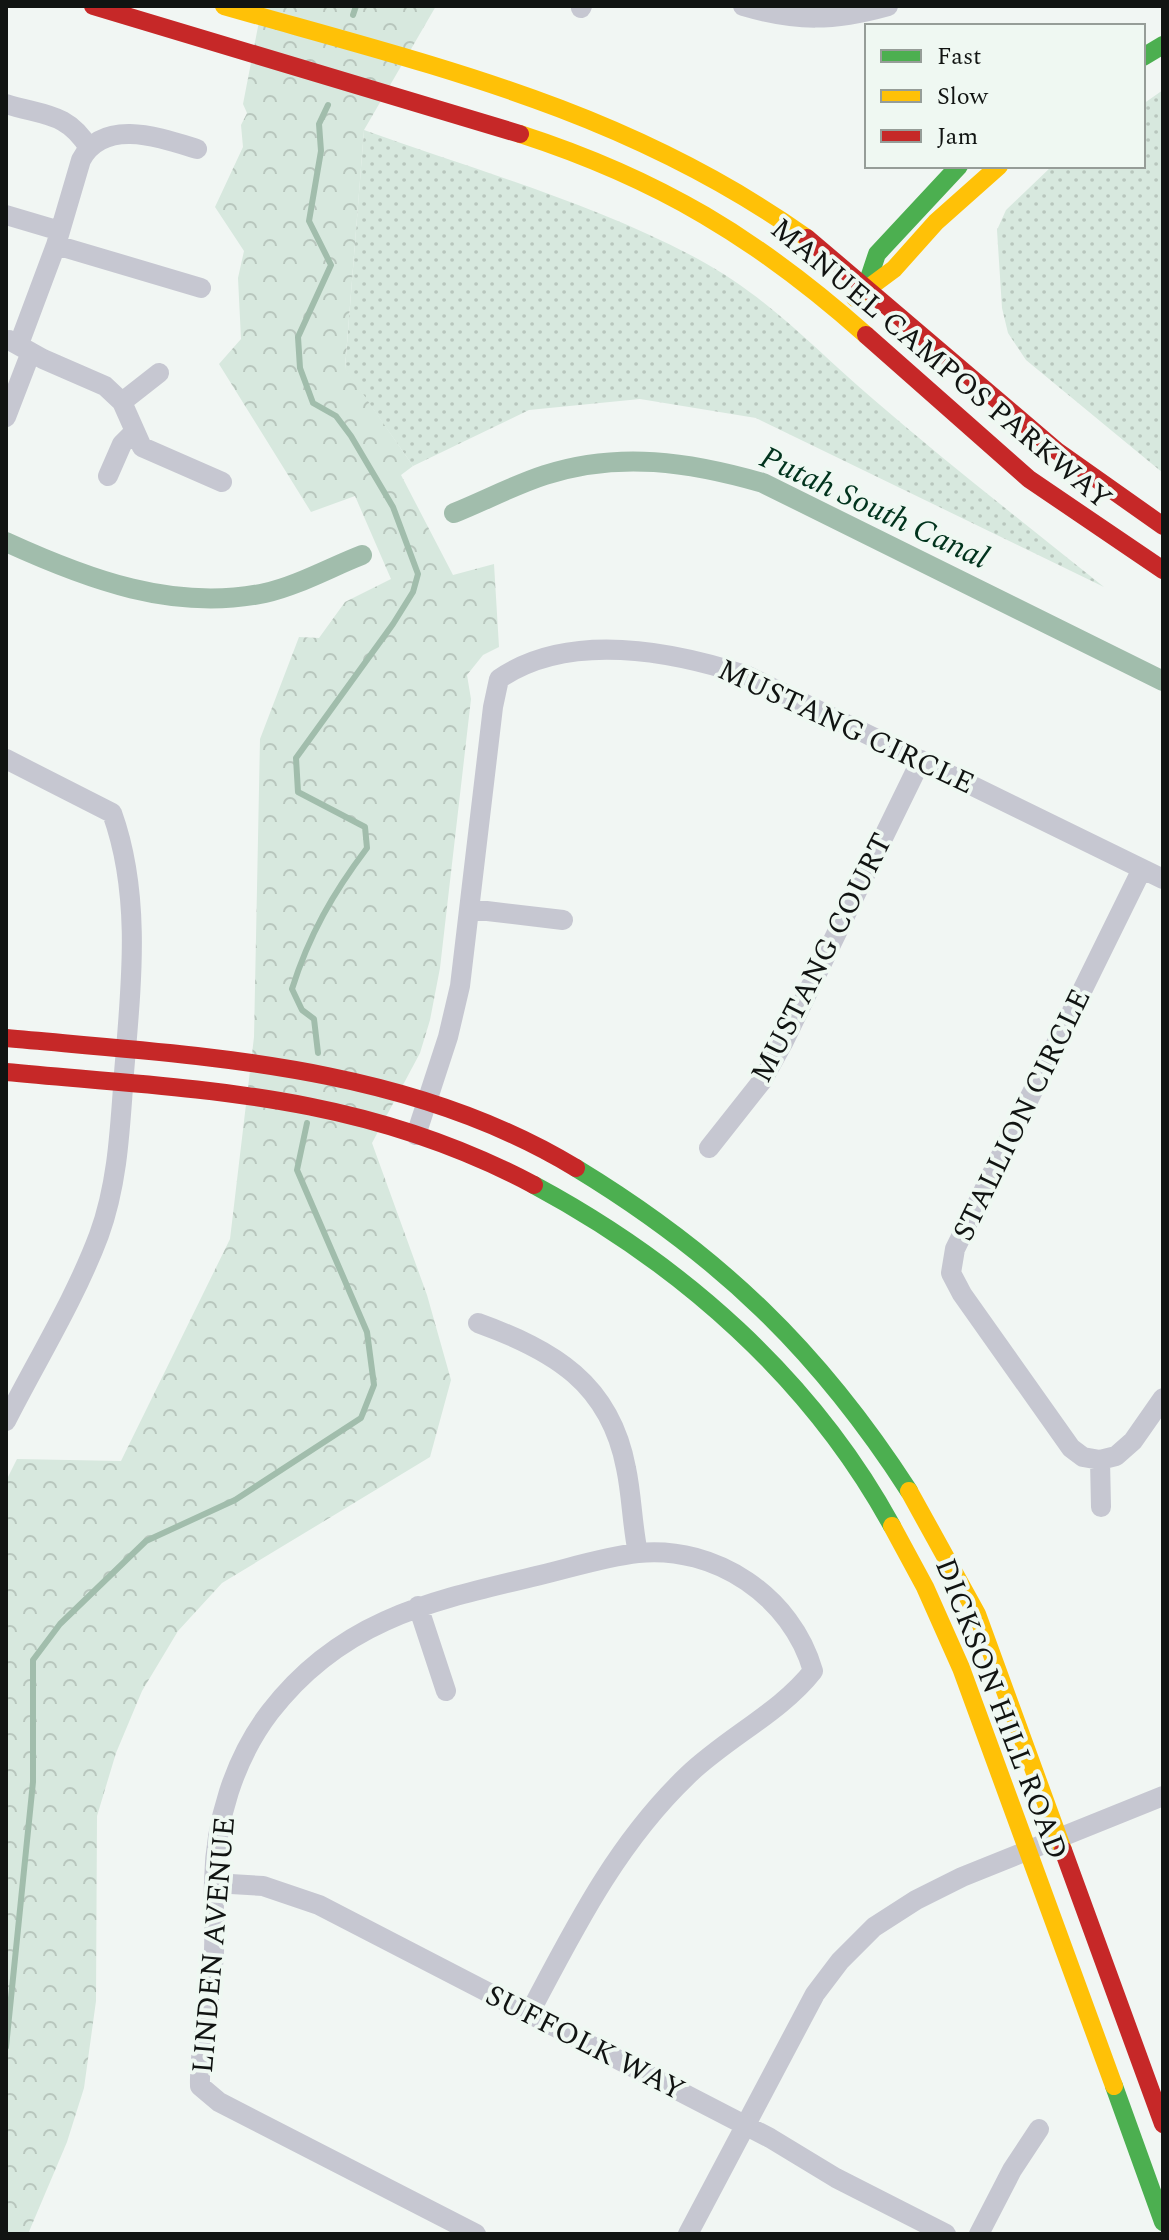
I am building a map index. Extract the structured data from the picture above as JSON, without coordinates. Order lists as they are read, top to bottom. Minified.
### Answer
{"streets":{"street":["MANUEL CAMPOS PARKWAY","MUSTANG CIRCLE","MUSTANG COURT","STALLION CIRCLE","DICKSON HILL ROAD","LINDEN AVENUE","SUFFOLK WAY"]},"crossings":[["MUSTANG CIRCLE","MUSTANG COURT"],["MUSTANG CIRCLE","STALLION CIRCLE"],["MUSTANG CIRCLE","DICKSON HILL ROAD"],["LINDEN AVENUE","SUFFOLK WAY"]],"water":["Putah South Canal"],"legend":["Fast","Slow","Jam"]}
